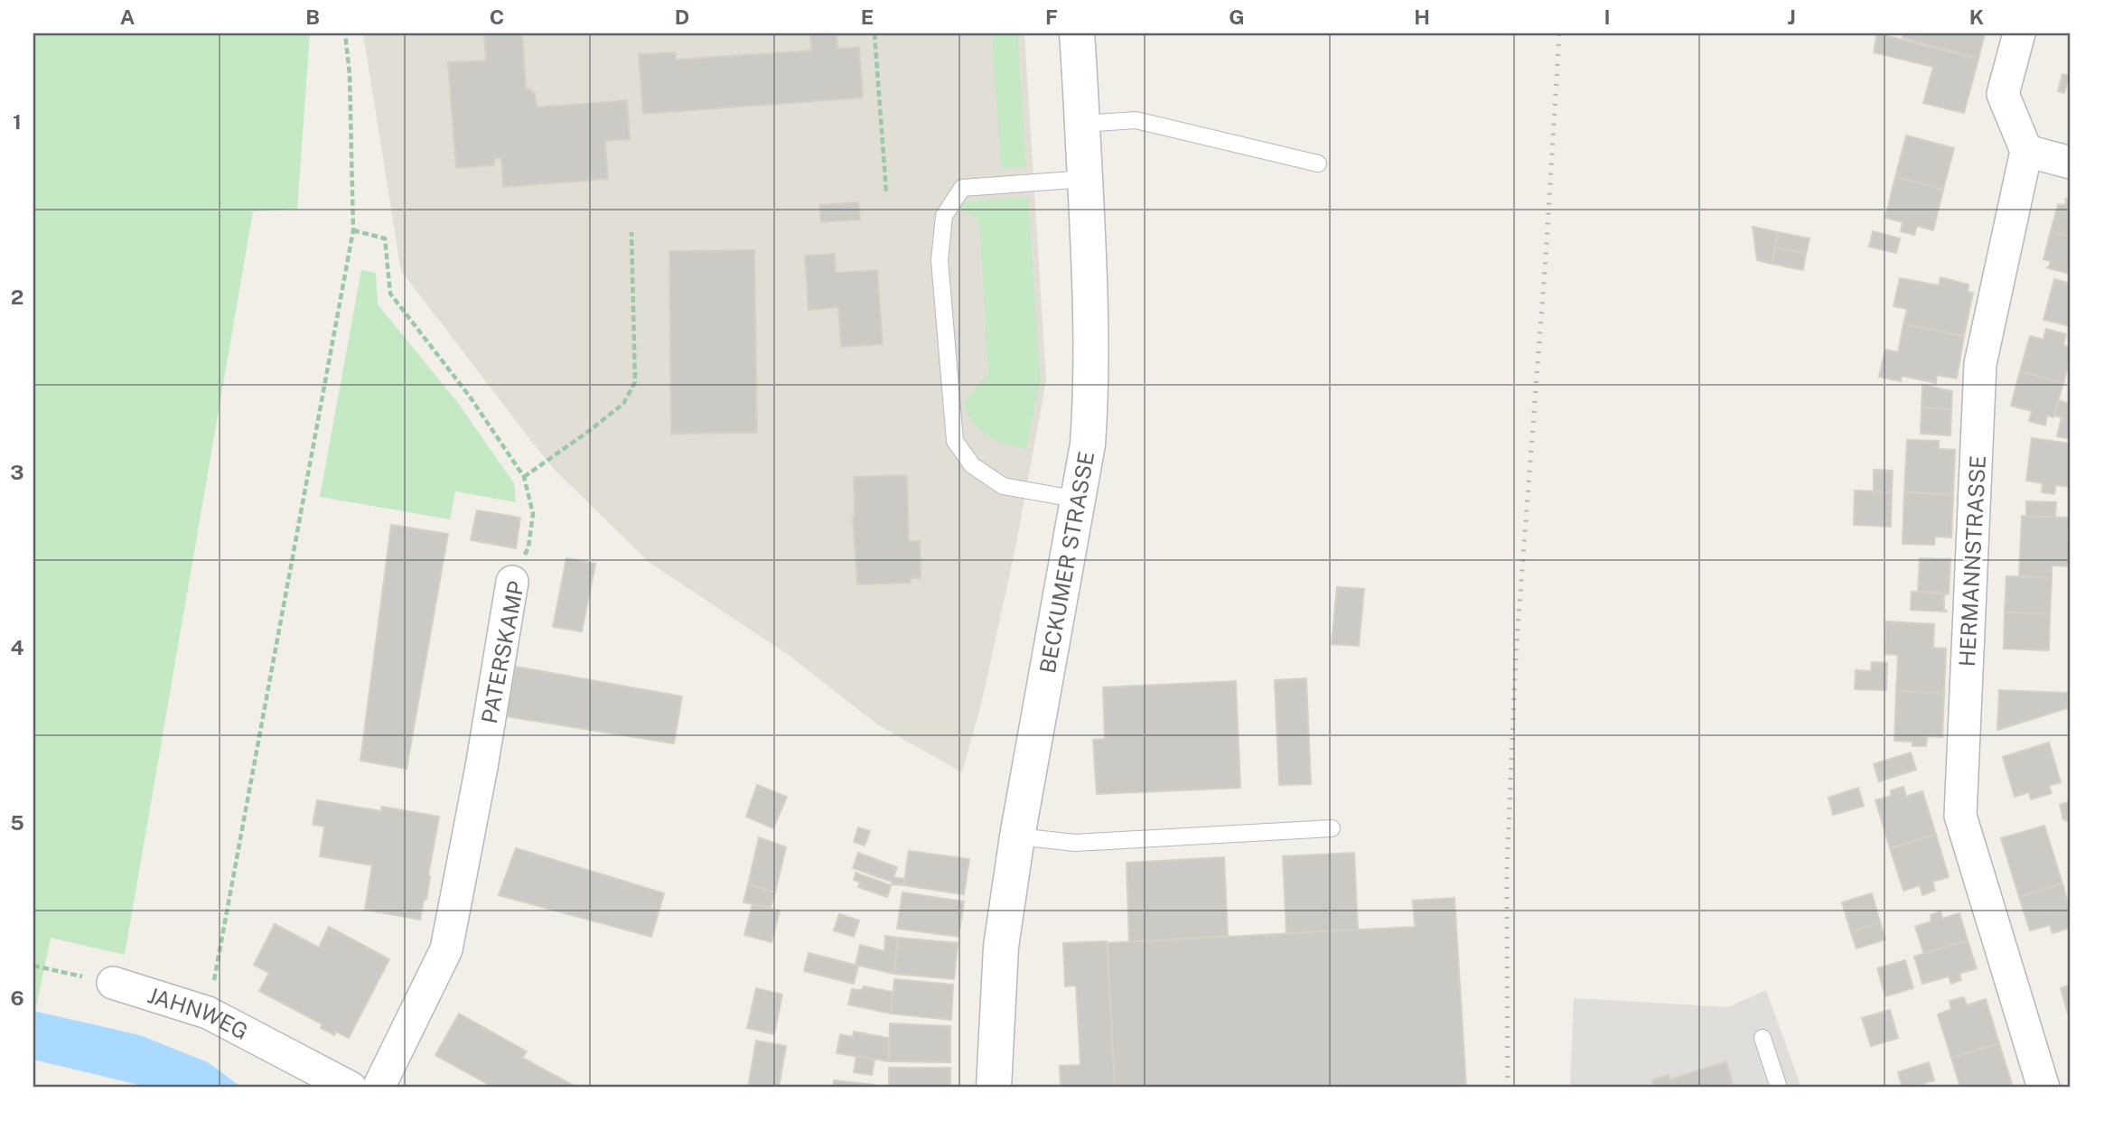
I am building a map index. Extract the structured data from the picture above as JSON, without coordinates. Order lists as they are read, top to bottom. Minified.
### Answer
{"streets":{"main road":["BECKUMER STRASSE"],"street":["HERMANNSTRASSE","PATERSKAMP","JAHNWEG"]},"grid":{"columns":["A","B","C","D","E","F","G","H","I","J","K"],"rows":["1","2","3","4","5","6"]}}
